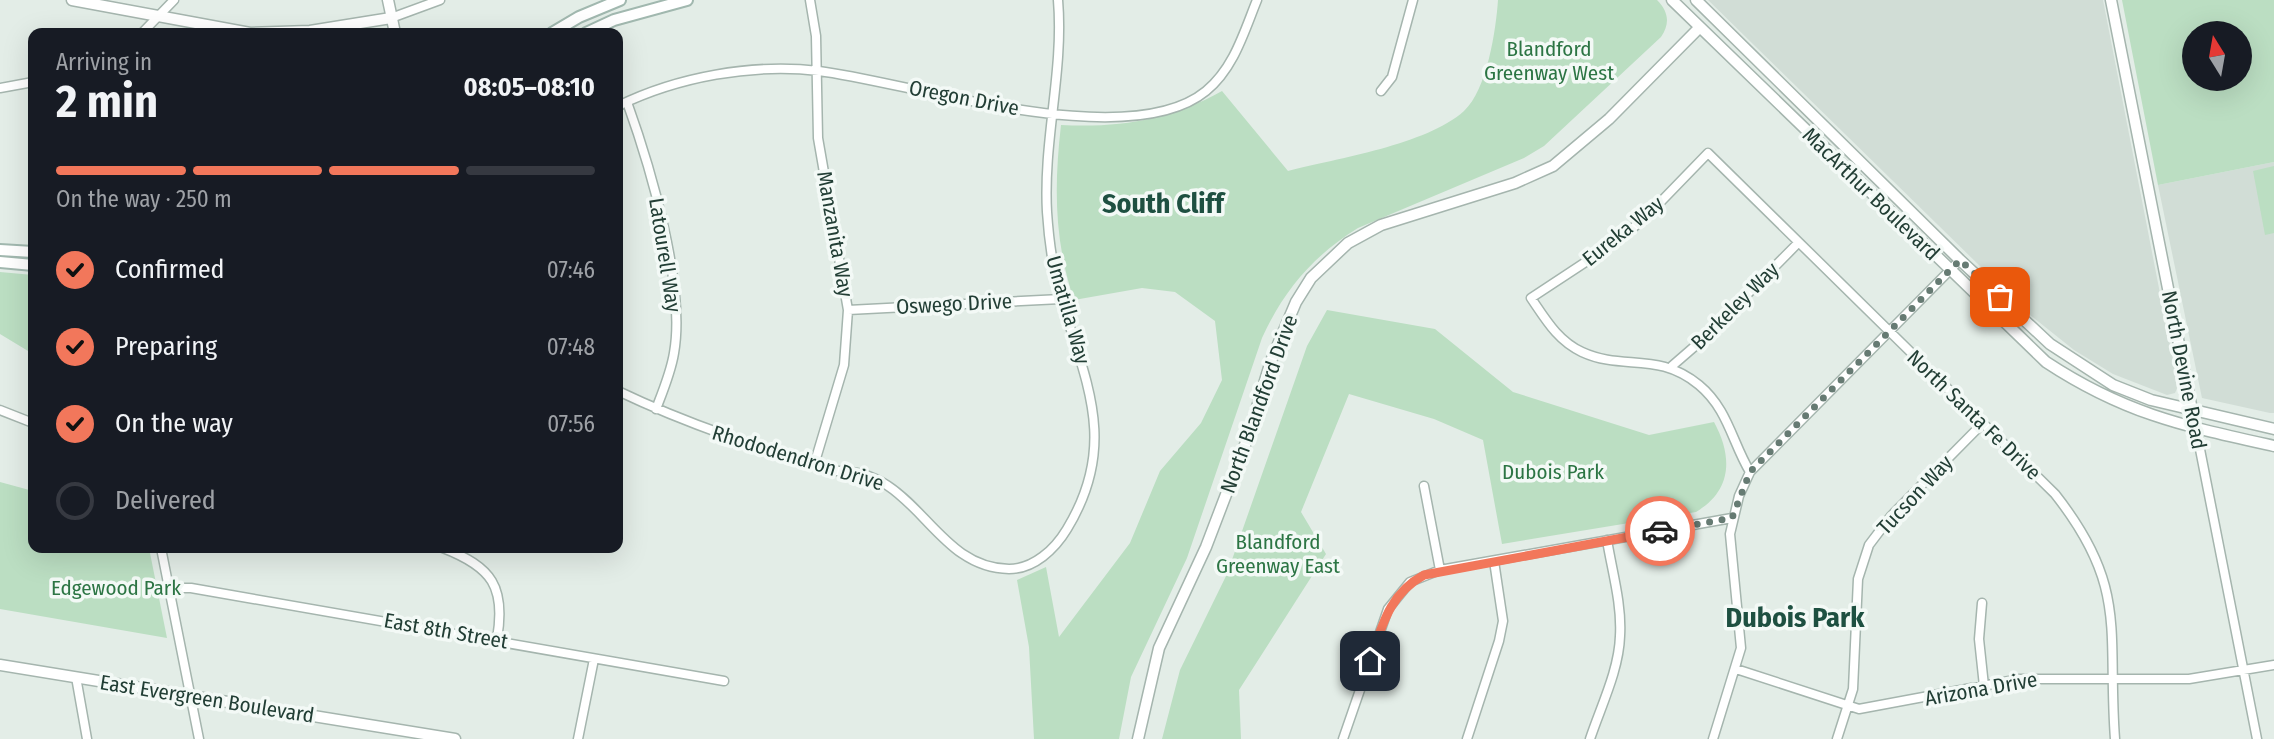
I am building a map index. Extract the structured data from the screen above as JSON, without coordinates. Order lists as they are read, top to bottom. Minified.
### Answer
{"streets":{"street":["Oregon Drive","MacArthur Boulevard","Eureka Way","Manzanita Way","Latourell Way","Oswego Drive","Berkeley Way","Umatilla Way","North Devine Road","North Blandford Drive","North Santa Fe Drive","Rhododendron Drive","Tucson Way","East 8th Street","Arizona Drive","East Evergreen Boulevard"]},"crossings":[["Oregon Drive","Manzanita Way"],["Oregon Drive","Latourell Way"],["Oregon Drive","Umatilla Way"],["MacArthur Boulevard","North Devine Road"],["MacArthur Boulevard","North Blandford Drive"],["Eureka Way","Berkeley Way"],["Eureka Way","North Santa Fe Drive"],["Manzanita Way","Oswego Drive"],["Manzanita Way","Rhododendron Drive"],["Latourell Way","Rhododendron Drive"],["Oswego Drive","Umatilla Way"],["Berkeley Way","North Santa Fe Drive"],["Umatilla Way","Rhododendron Drive"],["North Devine Road","Arizona Drive"],["North Santa Fe Drive","Tucson Way"],["North Santa Fe Drive","Arizona Drive"],["Tucson Way","Arizona Drive"]],"districts":["South Cliff","Dubois Park"],"parks":["Blandford Greenway West","Dubois Park","Blandford Greenway East","Edgewood Park"],"north":"top","page":{"heading":["2 min","Arriving in","08:05–08:10"],"bar":"On the way · 250 m","list":[["Confirmed","07:46"],["Preparing","07:48"],["On the way","07:56"],"Delivered"]}}
